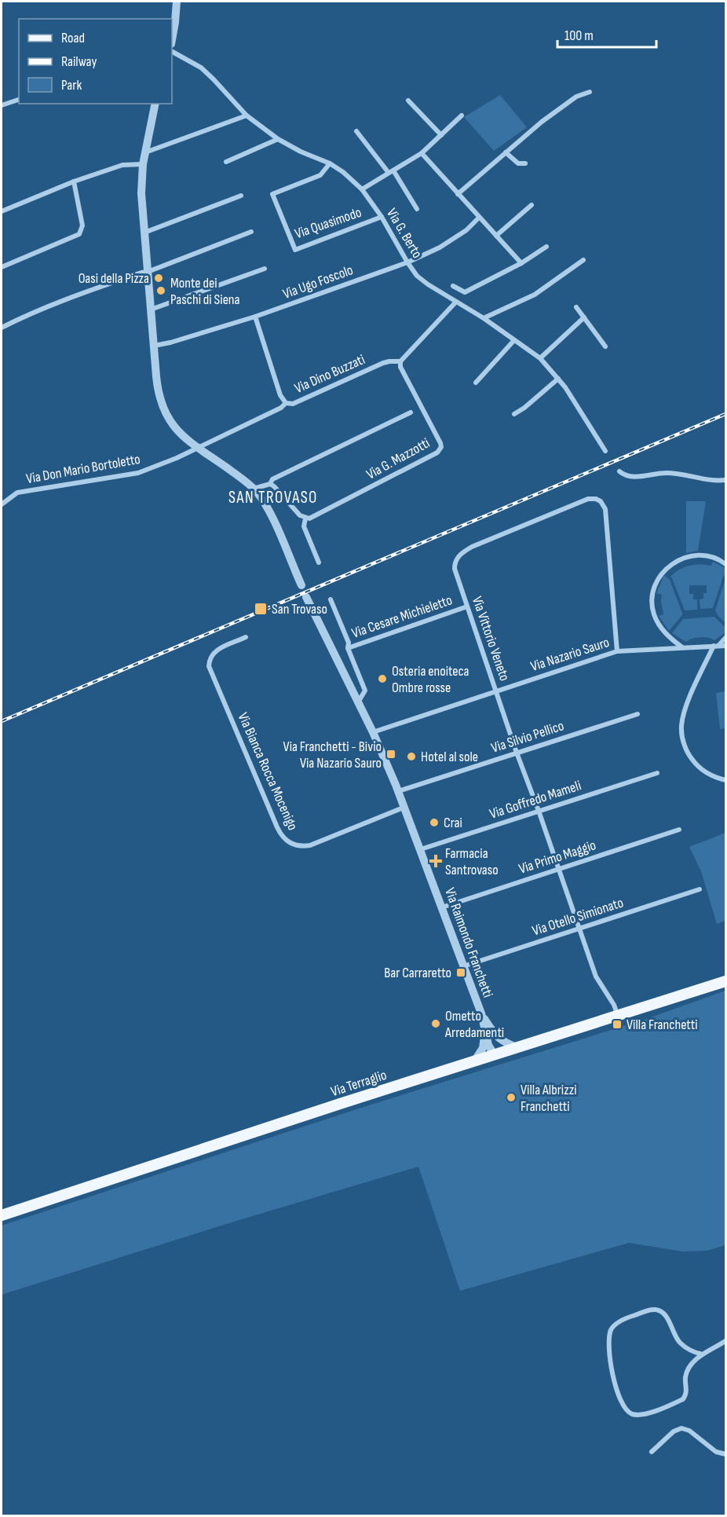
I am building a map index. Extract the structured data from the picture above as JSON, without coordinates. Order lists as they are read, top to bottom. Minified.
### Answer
{"streets":{"main road":["Via Terraglio"],"street":["Via Quasimodo","Via G. Berto","Via Ugo Foscolo","Via Dino Buzzati","Via G. Mazzotti","Via Don Mario Bortoletto","Via Cesare Michieletto","Via Vittorio Veneto","Via Nazario Sauro","Via Silvio Pellico","Via Bianca Rocca Mocenigo","Via Goffredo Mameli","Via Primo Maggio","Via Otello Simionato","Via Raimondo Franchetti"]},"crossings":[["Via Quasimodo","Via G. Berto"],["Via G. Berto","Via Ugo Foscolo"],["Via Dino Buzzati","Via G. Mazzotti"],["Via Dino Buzzati","Via Don Mario Bortoletto"],["Via Cesare Michieletto","Via Vittorio Veneto"],["Via Cesare Michieletto","Via Raimondo Franchetti"],["Via Vittorio Veneto","Via Nazario Sauro"],["Via Vittorio Veneto","Via Silvio Pellico"],["Via Vittorio Veneto","Via Goffredo Mameli"],["Via Vittorio Veneto","Via Primo Maggio"],["Via Vittorio Veneto","Via Otello Simionato"],["Via Vittorio Veneto","Via Terraglio"],["Via Nazario Sauro","Via Raimondo Franchetti"],["Via Silvio Pellico","Via Raimondo Franchetti"],["Via Bianca Rocca Mocenigo","Via Raimondo Franchetti"],["Via Goffredo Mameli","Via Raimondo Franchetti"],["Via Primo Maggio","Via Raimondo Franchetti"],["Via Otello Simionato","Via Raimondo Franchetti"],["Via Raimondo Franchetti","Via Terraglio"]],"districts":["SAN TROVASO"],"places":{"other":["Oasi della Pizza","Monte dei Paschi di Siena","Osteria enoiteca Ombre rosse","Hotel al sole","Crai","Ometto Arredamenti","Villa Albrizzi Franchetti"],"transit":["San Trovaso","Via Franchetti - Bivio Via Nazario Sauro","Bar Carraretto","Villa Franchetti"],"health":["Farmacia Santrovaso"]},"legend":["Road","Railway","Park"],"scale_bar":"100 m"}
